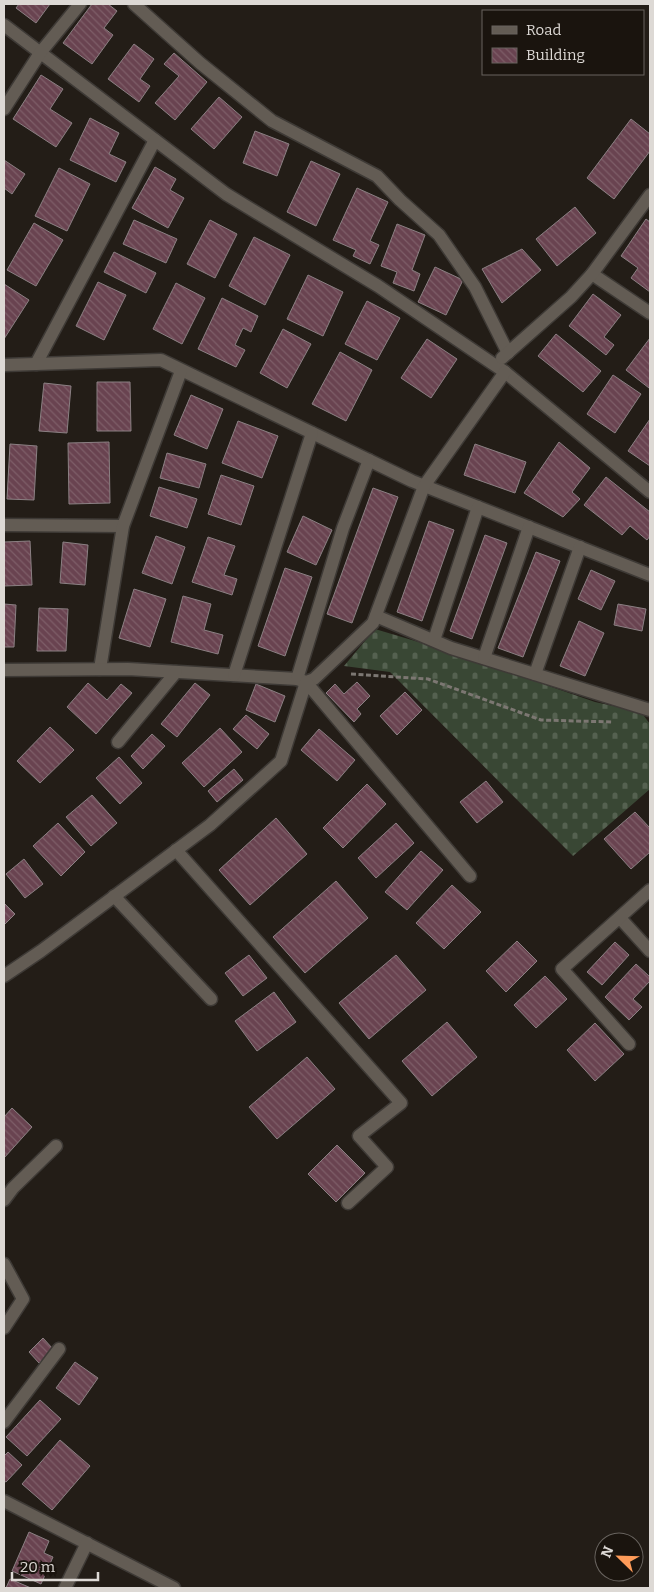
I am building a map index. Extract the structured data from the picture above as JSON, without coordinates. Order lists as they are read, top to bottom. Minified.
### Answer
{"legend":["Road","Building"],"scale_bar":"20 m","north":"top left"}
